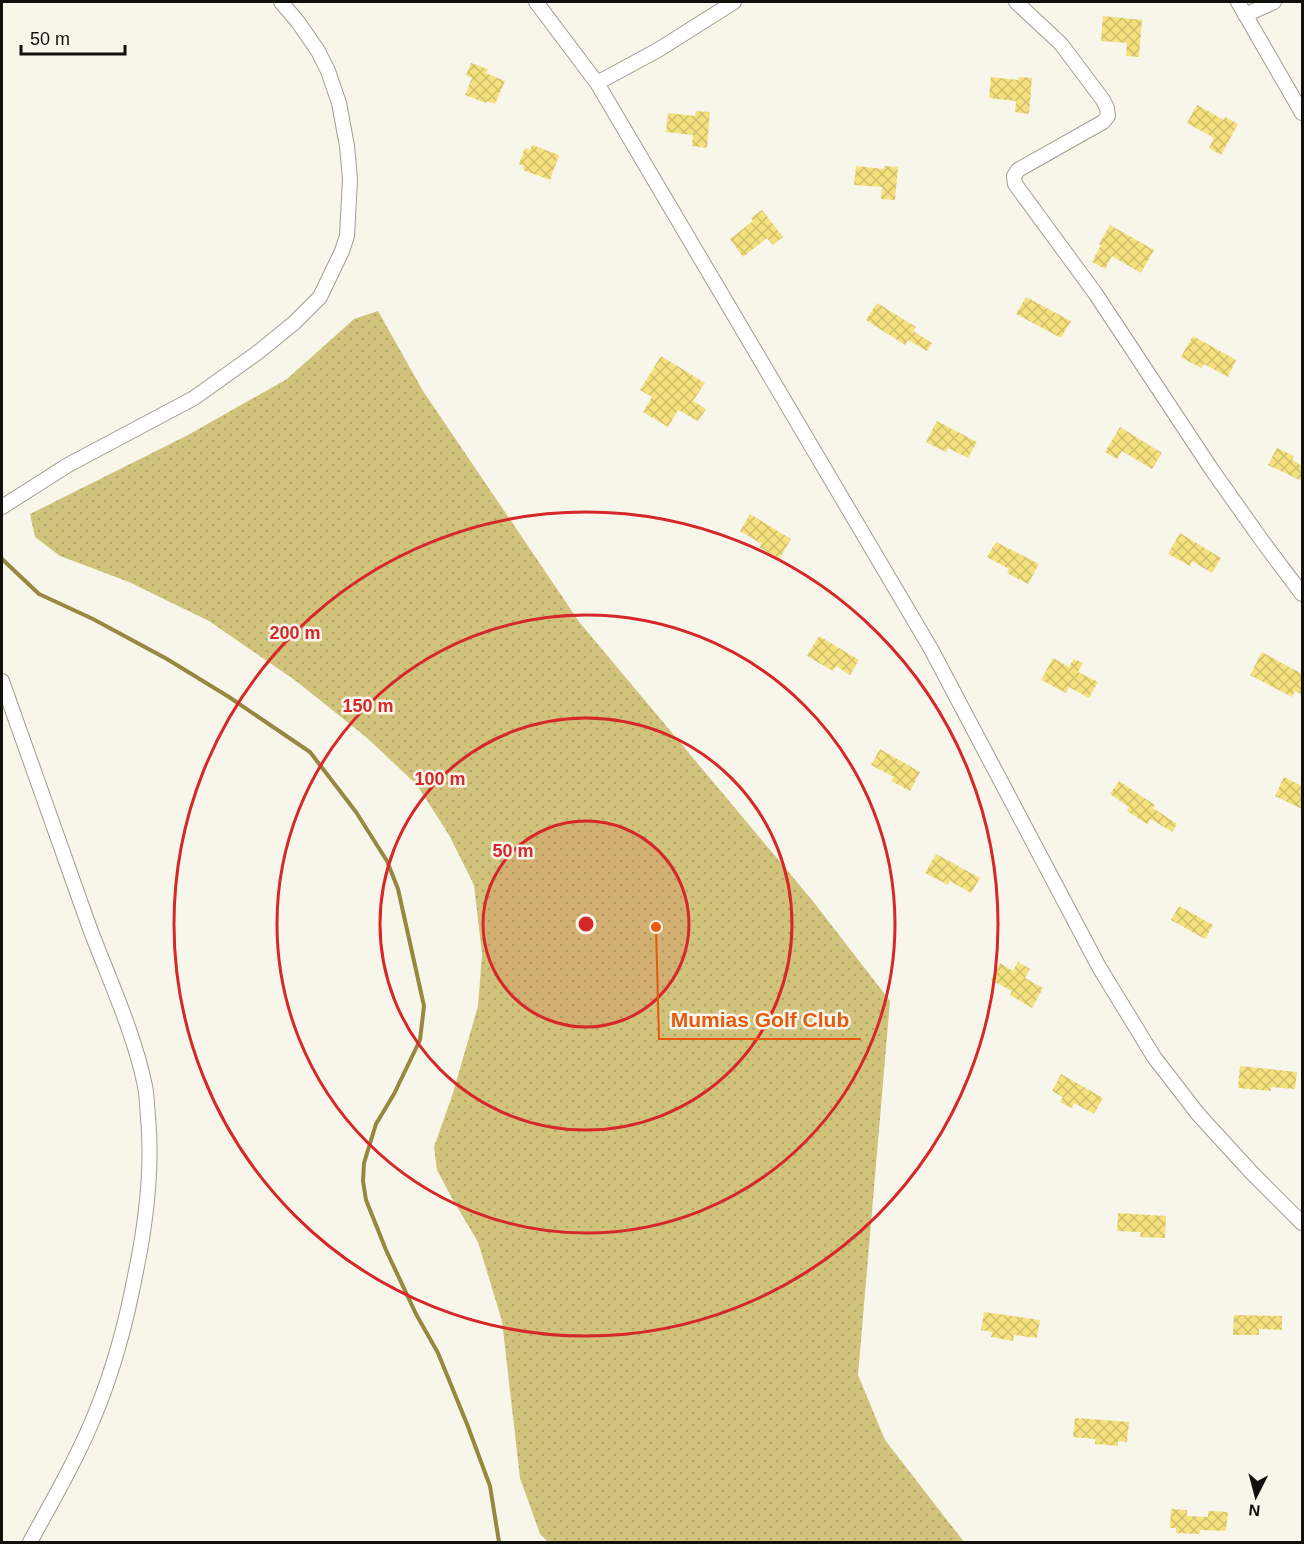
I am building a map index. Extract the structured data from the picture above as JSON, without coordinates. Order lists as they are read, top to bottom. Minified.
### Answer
{"places":["Mumias Golf Club"],"scale_bar":"50 m","north":"bottom","rings":["200 m","150 m","100 m","50 m"]}
